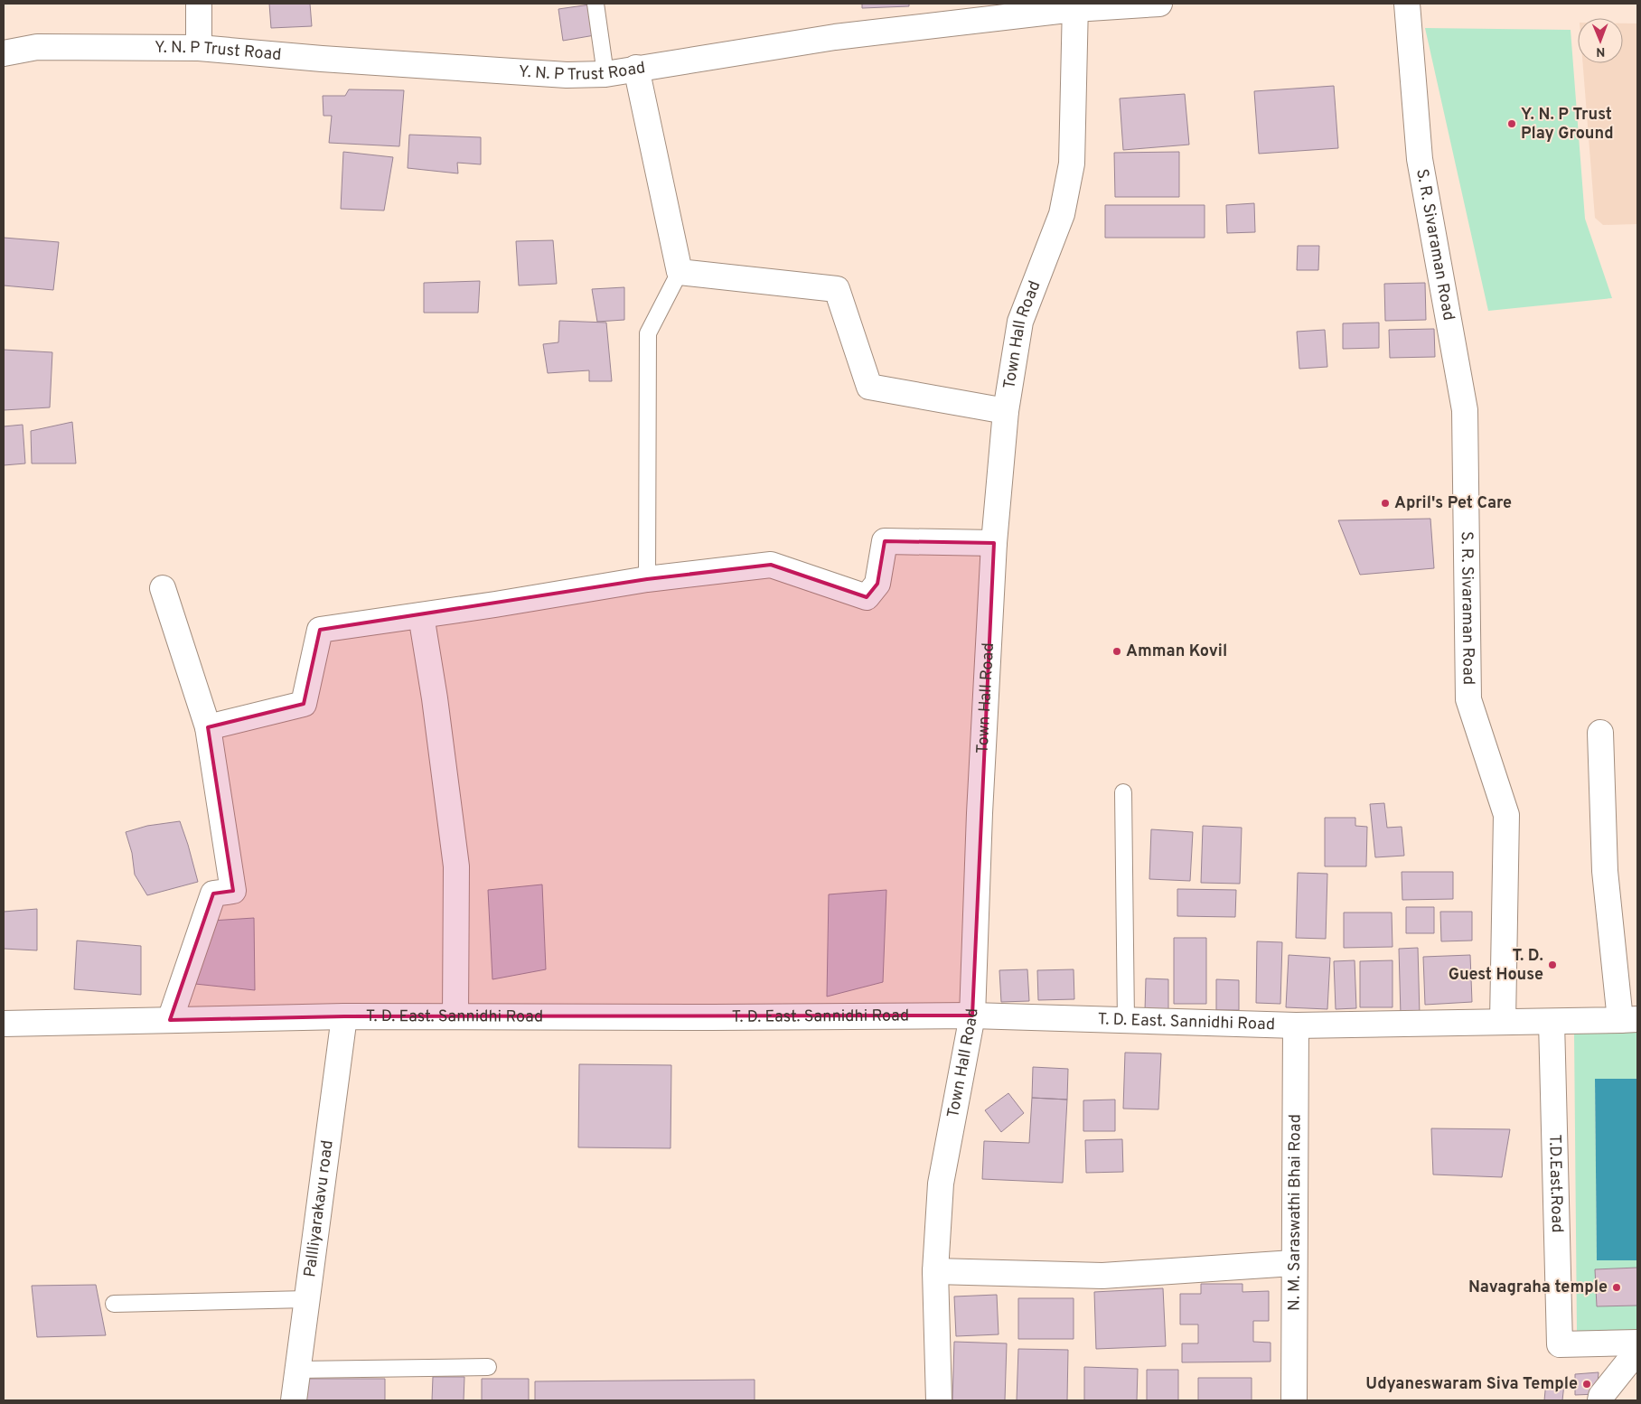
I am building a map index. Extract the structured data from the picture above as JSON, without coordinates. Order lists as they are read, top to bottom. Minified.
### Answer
{"streets":{"street":["Y. N. P Trust Road","S. R. Sivaraman Road","Town Hall Road","T. D. East. Sannidhi Road","T.D.East.Road","Pallliyarakavu road","N. M. Saraswathi Bhai Road"]},"crossings":[["Y. N. P Trust Road","Town Hall Road"],["S. R. Sivaraman Road","T. D. East. Sannidhi Road"],["Town Hall Road","T. D. East. Sannidhi Road"],["T. D. East. Sannidhi Road","T.D.East.Road"],["T. D. East. Sannidhi Road","Pallliyarakavu road"],["T. D. East. Sannidhi Road","N. M. Saraswathi Bhai Road"]],"places":["Y. N. P Trust Play Ground","April's Pet Care","Amman Kovil","T. D. Guest House","Navagraha temple","Udyaneswaram Siva Temple"],"north":"bottom"}
